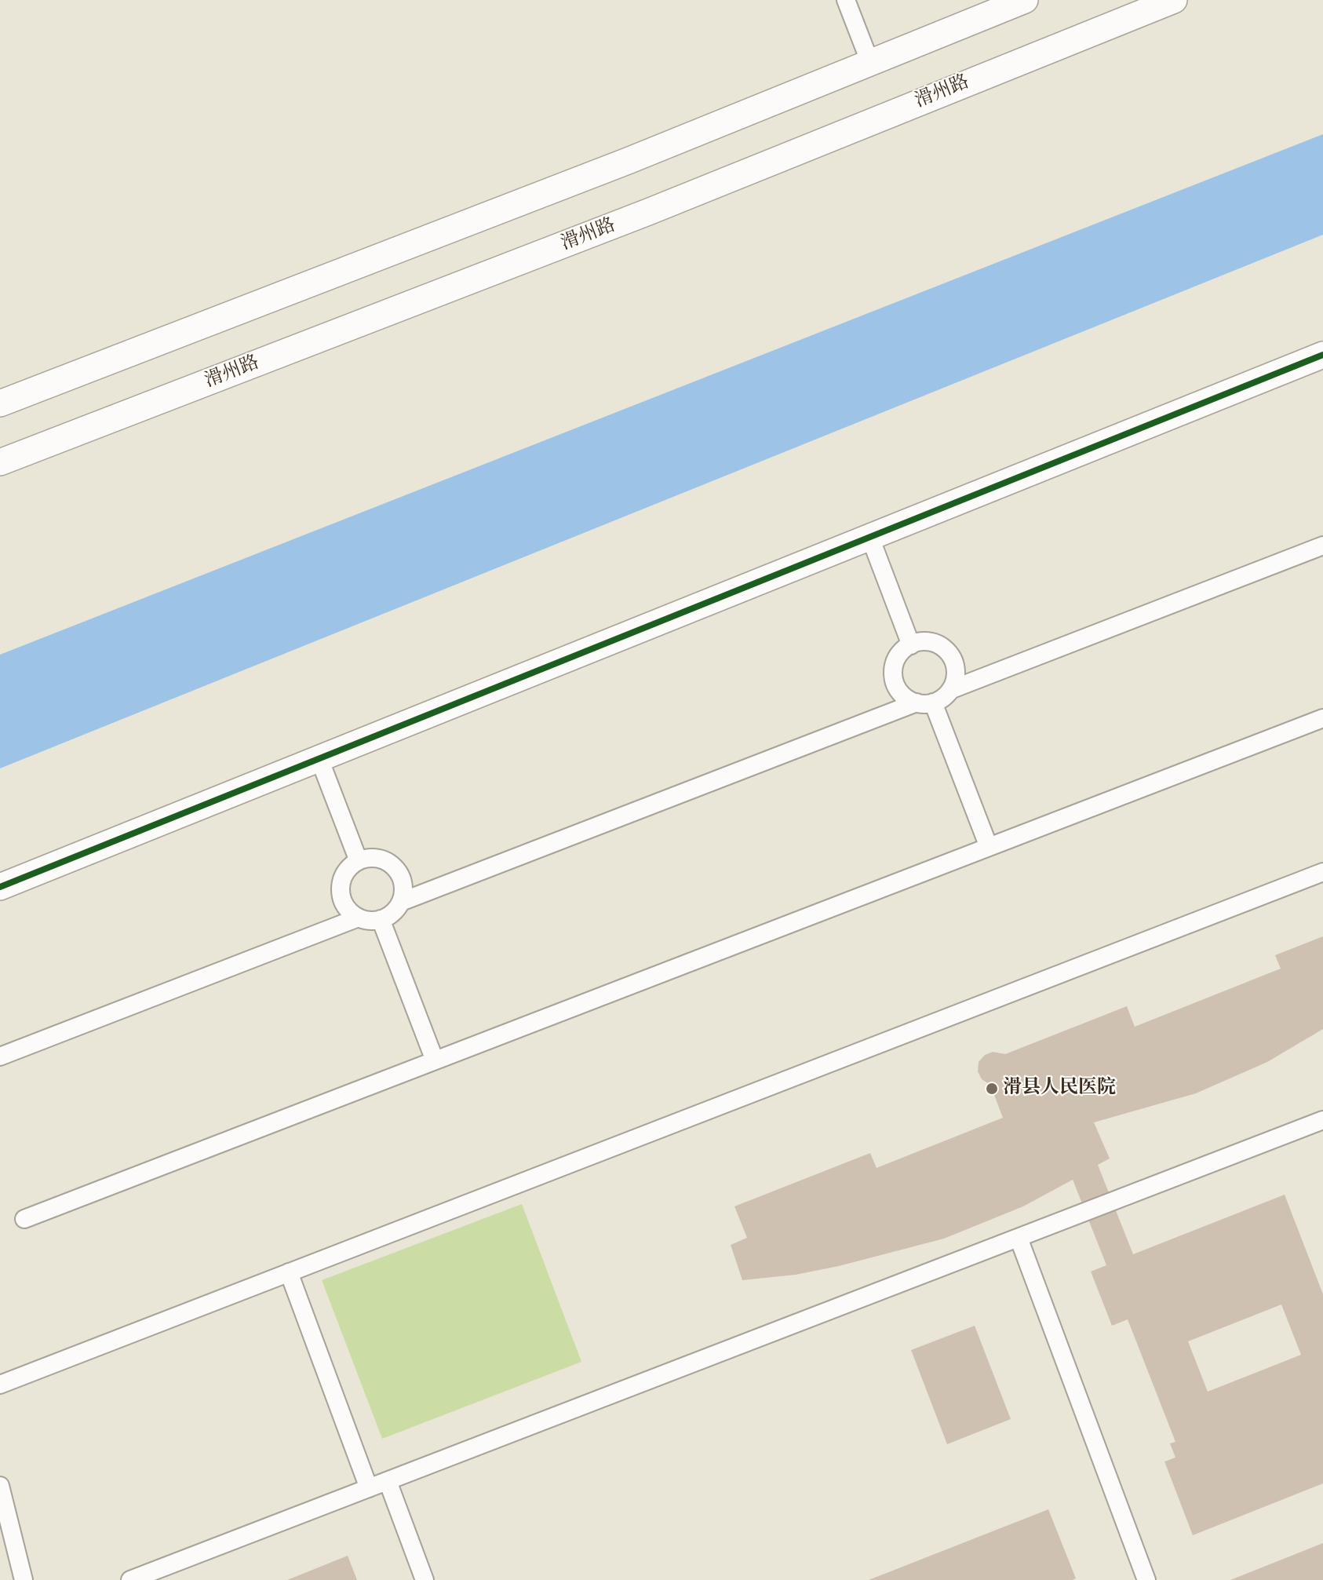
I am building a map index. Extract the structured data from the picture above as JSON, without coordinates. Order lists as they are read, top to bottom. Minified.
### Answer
{"streets":{"main road":["滑州路"]},"places":["滑县人民医院"]}
